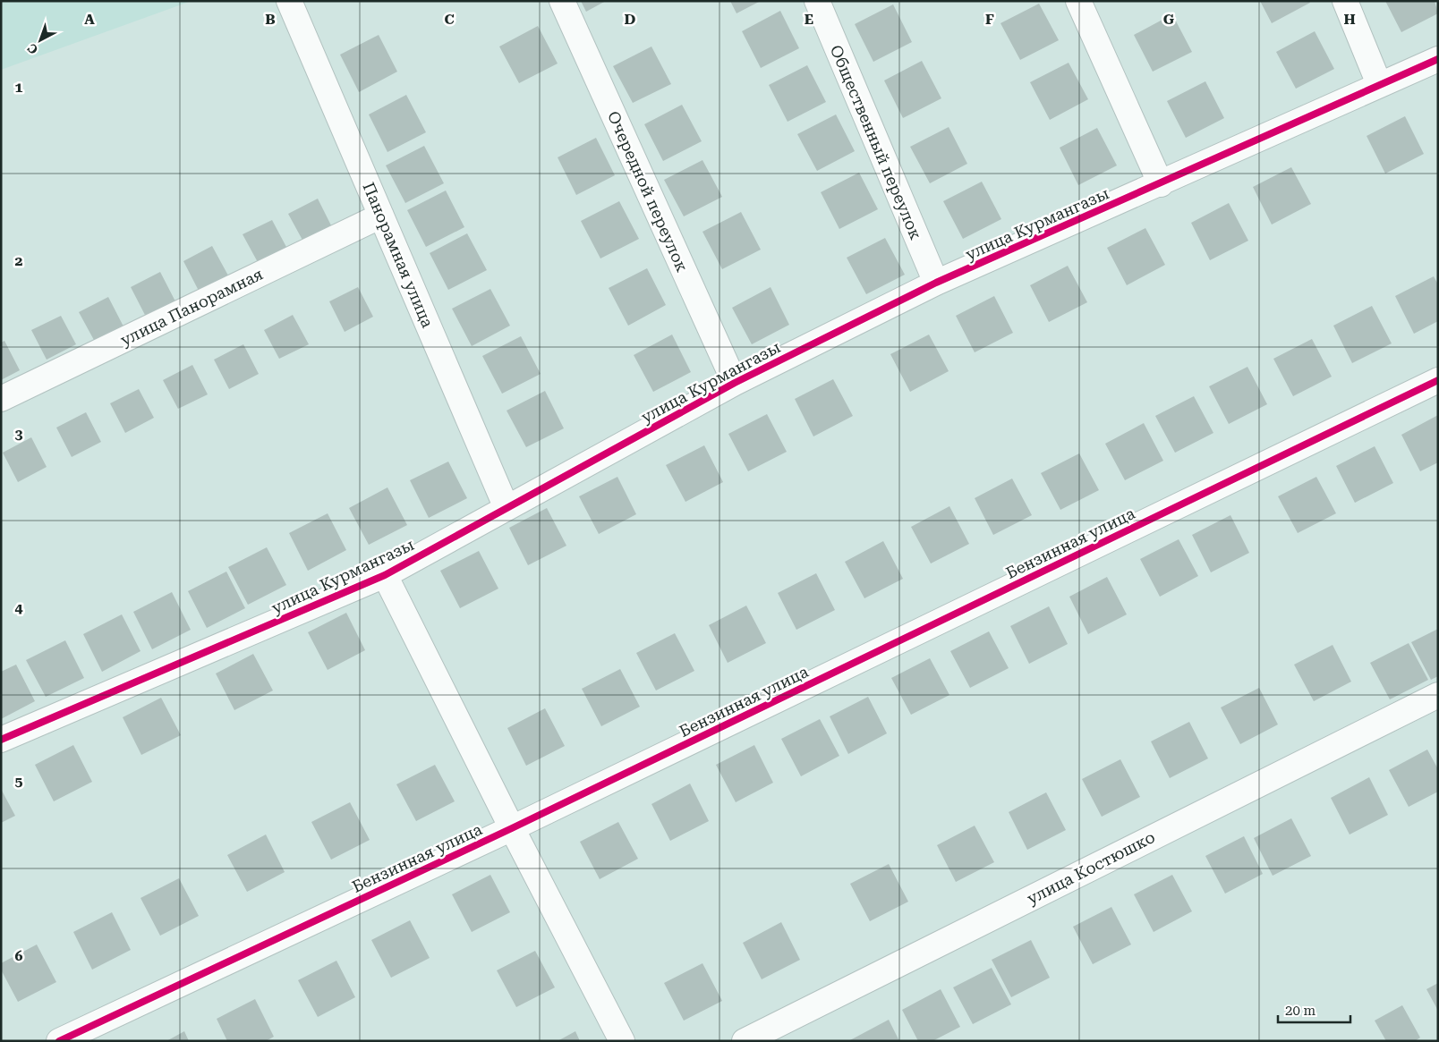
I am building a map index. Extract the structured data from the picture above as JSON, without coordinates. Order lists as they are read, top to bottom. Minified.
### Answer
{"streets":{"street":["Общественный переулок","Очередной переулок","улица Курмангазы","Панорамная улица","улица Панорамная","Бензинная улица","улица Костюшко"]},"crossings":[["Общественный переулок","улица Курмангазы"],["Очередной переулок","улица Курмангазы"],["улица Курмангазы","Панорамная улица"],["Панорамная улица","улица Панорамная"]],"scale_bar":"20 m","north":"bottom left","grid":{"columns":["A","B","C","D","E","F","G","H"],"rows":["1","2","3","4","5","6"]}}
